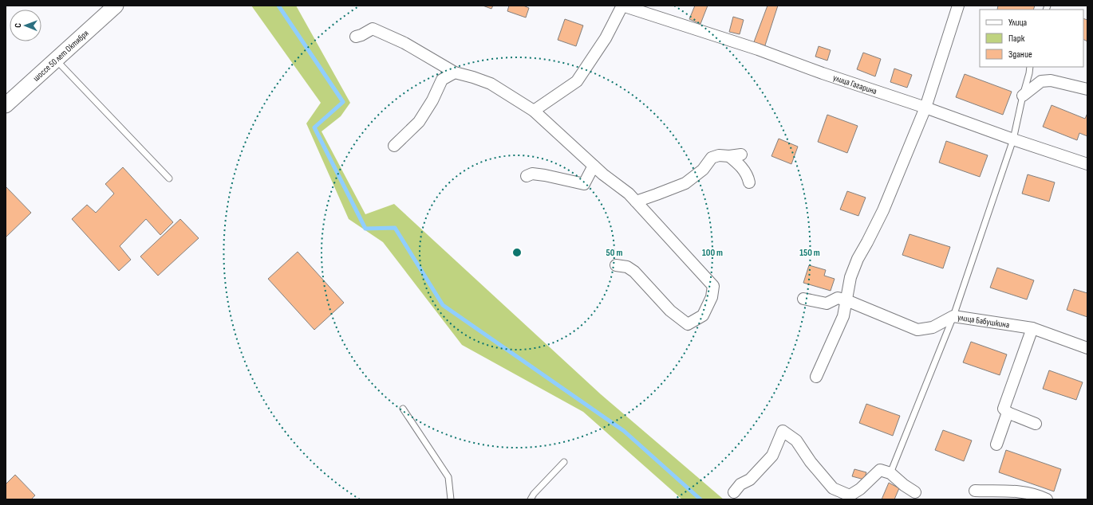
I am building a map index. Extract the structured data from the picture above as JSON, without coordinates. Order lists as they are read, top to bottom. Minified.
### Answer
{"streets":{"street":["шоссе 50 лет Октября","улица Гагарина","улица Бабушкина"]},"legend":["Улица","Парк","Здание"],"north":"left","rings":["50 m","100 m","150 m"]}
